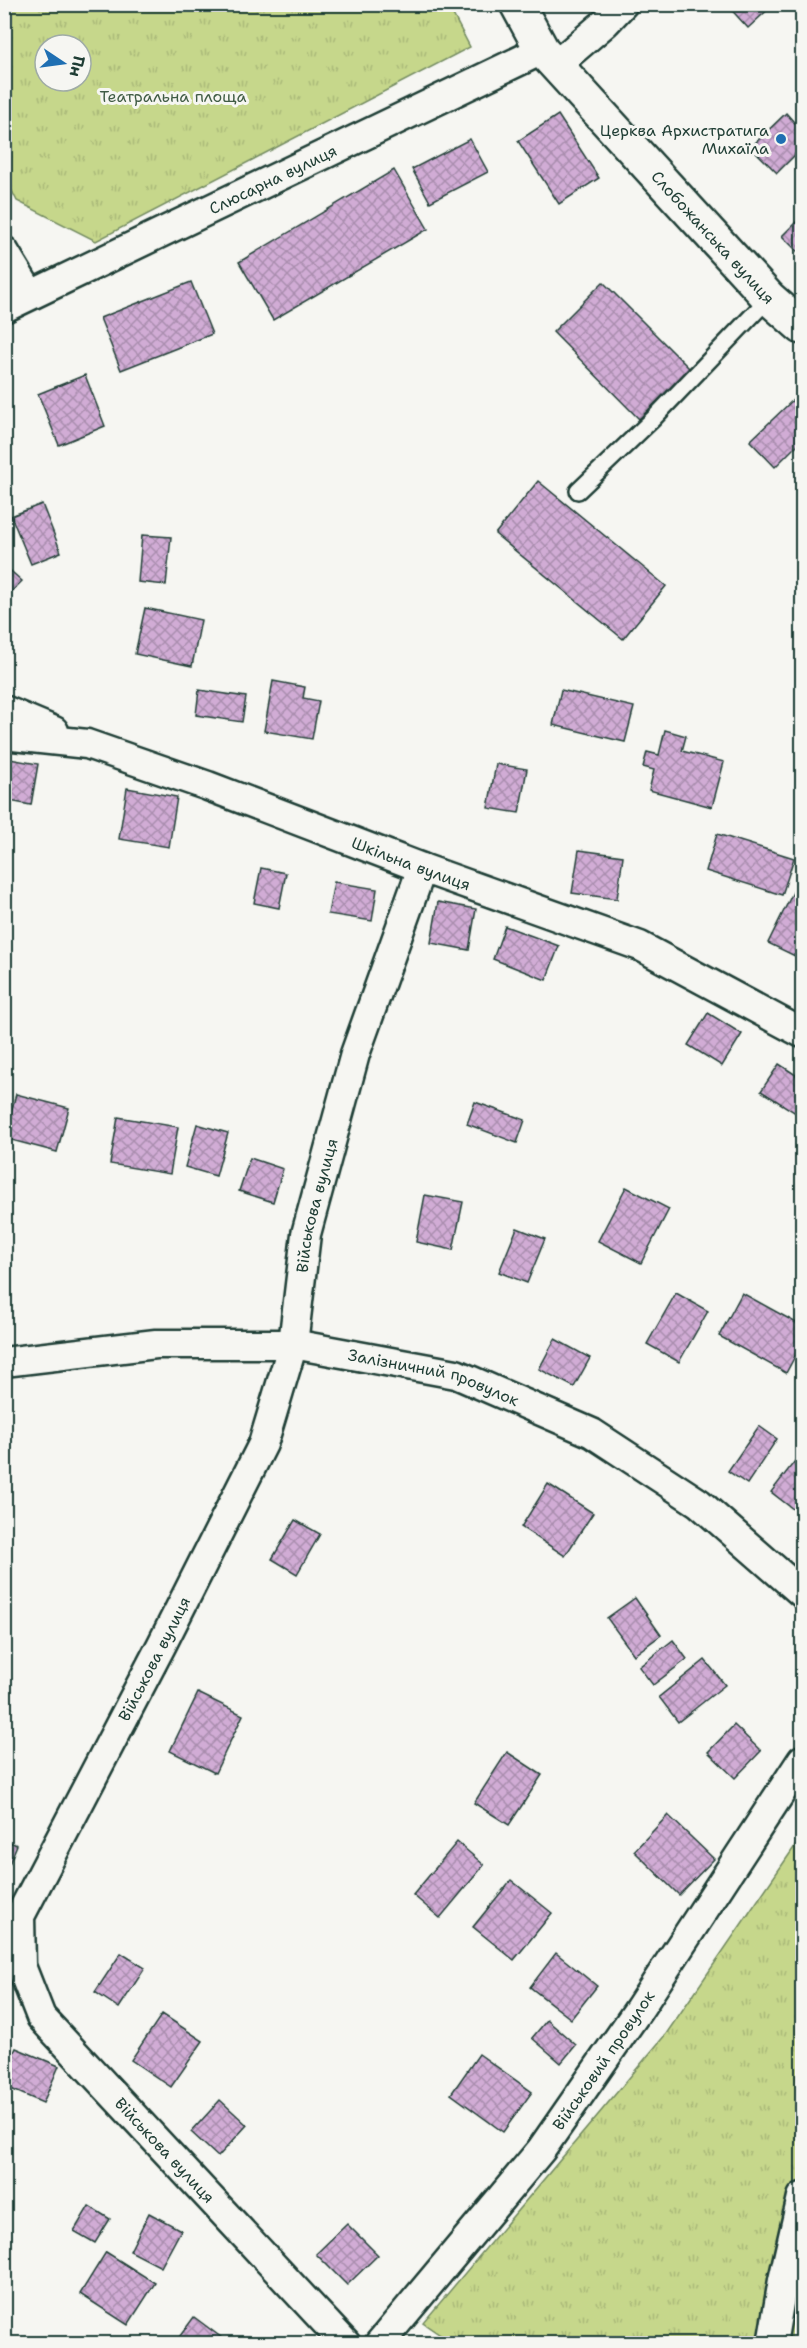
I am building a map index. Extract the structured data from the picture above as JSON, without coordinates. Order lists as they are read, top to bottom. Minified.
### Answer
{"streets":{"street":["Слюсарна вулиця","Слобожанська вулиця","Шкільна вулиця","Військова вулиця","Залізничний провулок","Військовий провулок"]},"crossings":[["Слюсарна вулиця","Слобожанська вулиця"],["Шкільна вулиця","Військова вулиця"],["Військова вулиця","Залізничний провулок"]],"parks":["Театральна площа"],"places":["Церква Архистратига Михаїла"],"north":"right"}
